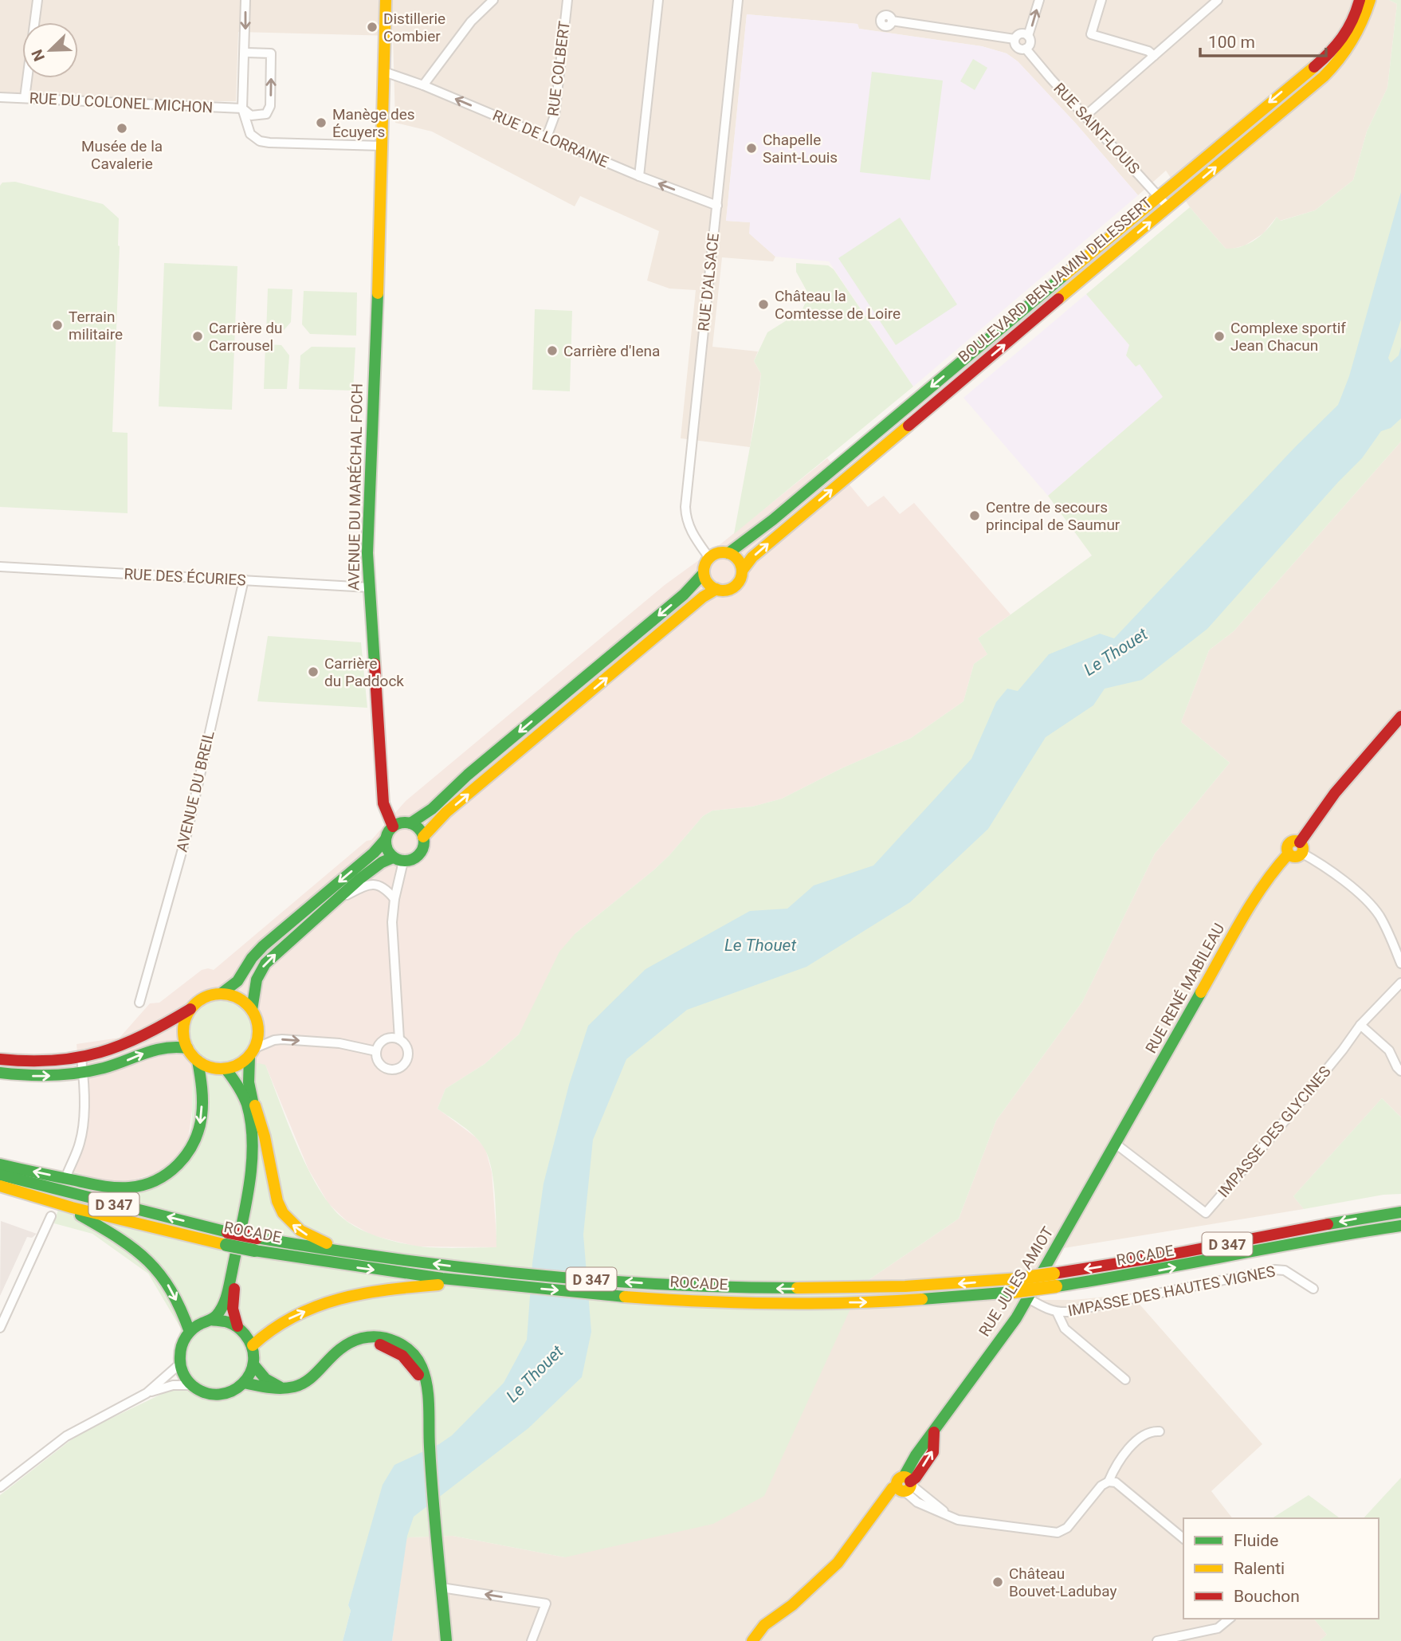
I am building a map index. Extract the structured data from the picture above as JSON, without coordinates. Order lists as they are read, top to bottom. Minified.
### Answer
{"streets":{"main road":["BOULEVARD BENJAMIN DELESSERT","AVENUE DU MARÉCHAL FOCH","RUE RENÉ MABILEAU","D 347","ROCADE","RUE JULES AMIOT"],"street":["RUE COLBERT","RUE DU COLONEL MICHON","RUE SAINT-LOUIS","RUE DE LORRAINE","RUE D'ALSACE","RUE DES ÉCURIES","AVENUE DU BREIL","IMPASSE DES GLYCINES","IMPASSE DES HAUTES VIGNES"]},"crossings":[["RUE COLBERT","RUE DE LORRAINE"],["RUE SAINT-LOUIS","BOULEVARD BENJAMIN DELESSERT"],["RUE DE LORRAINE","RUE D'ALSACE"],["RUE DE LORRAINE","AVENUE DU MARÉCHAL FOCH"],["BOULEVARD BENJAMIN DELESSERT","RUE D'ALSACE"],["AVENUE DU MARÉCHAL FOCH","RUE DES ÉCURIES"],["RUE DES ÉCURIES","AVENUE DU BREIL"],["RUE RENÉ MABILEAU","IMPASSE DES GLYCINES"],["RUE RENÉ MABILEAU","RUE JULES AMIOT"],["IMPASSE DES GLYCINES","RUE JULES AMIOT"],["D 347","ROCADE"],["RUE JULES AMIOT","IMPASSE DES HAUTES VIGNES"]],"one_way":["RUE DE LORRAINE"],"water":["Le Thouet"],"places":["Distillerie Combier","Manège des Écuyers","Musée de la Cavalerie","Chapelle Saint-Louis","Château la Comtesse de Loire","Terrain militaire","Carrière du Carrousel","Complexe sportif Jean Chacun","Carrière d'Iena","Centre de secours principal de Saumur","Carrière du Paddock","Château Bouvet-Ladubay"],"legend":["Fluide","Ralenti","Bouchon"],"scale_bar":"100 m","north":"bottom left"}
